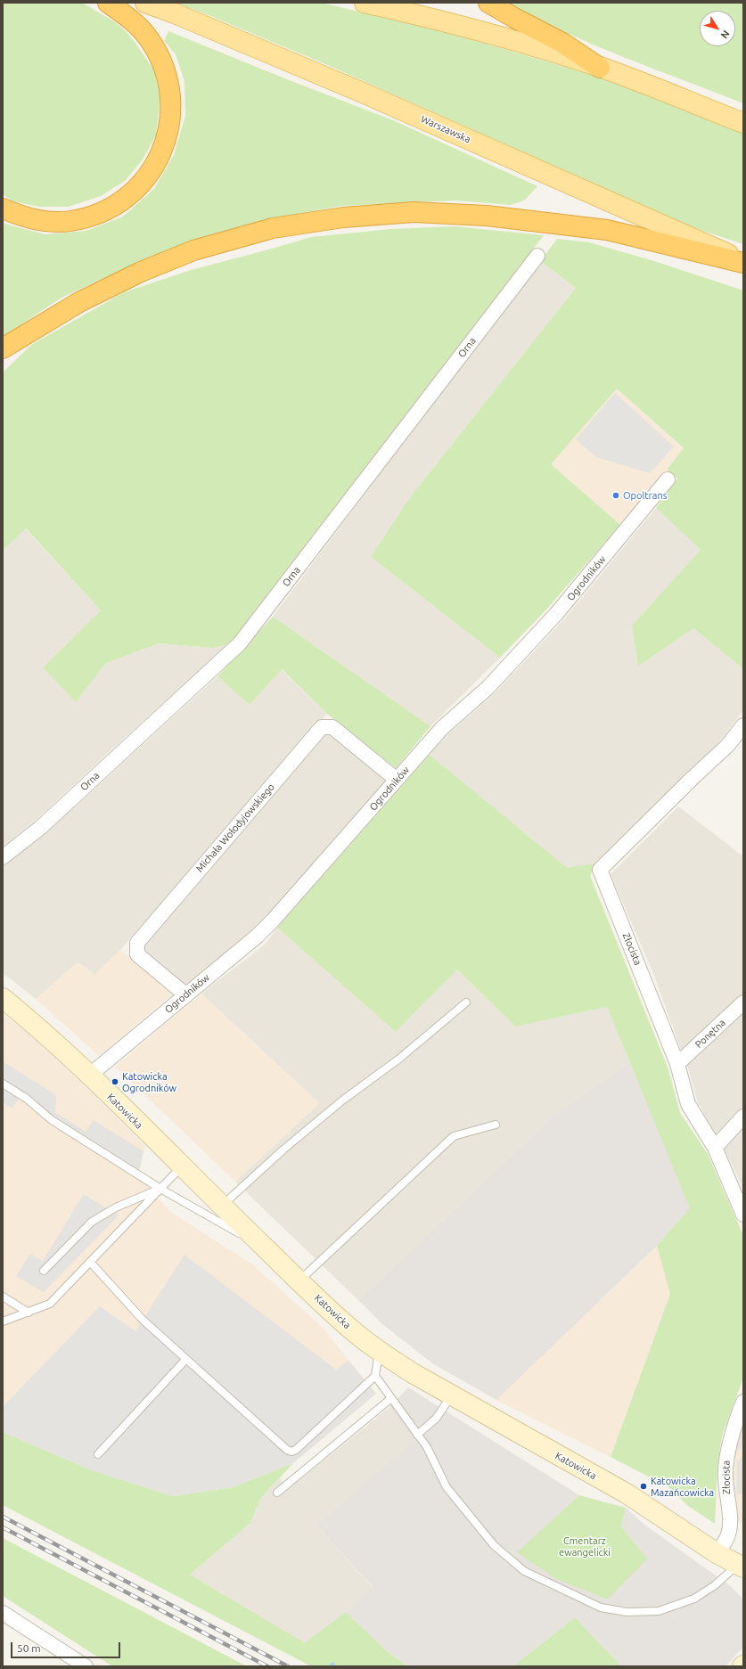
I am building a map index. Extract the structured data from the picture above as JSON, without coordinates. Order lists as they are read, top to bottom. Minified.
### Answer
{"streets":{"main road":["Warszawska"],"street":["Orna","Ogrodników","Michała Wołodyjowskiego","Złocista","Ponętna","Katowicka"]},"crossings":[["Ogrodników","Michała Wołodyjowskiego"],["Ogrodników","Katowicka"],["Złocista","Ponętna"],["Złocista","Katowicka"]],"parks":["Cmentarz ewangelicki"],"places":["Opoltrans","Katowicka Ogrodników","Katowicka Mazańcowicka"],"scale_bar":"50 m","north":"bottom right"}
